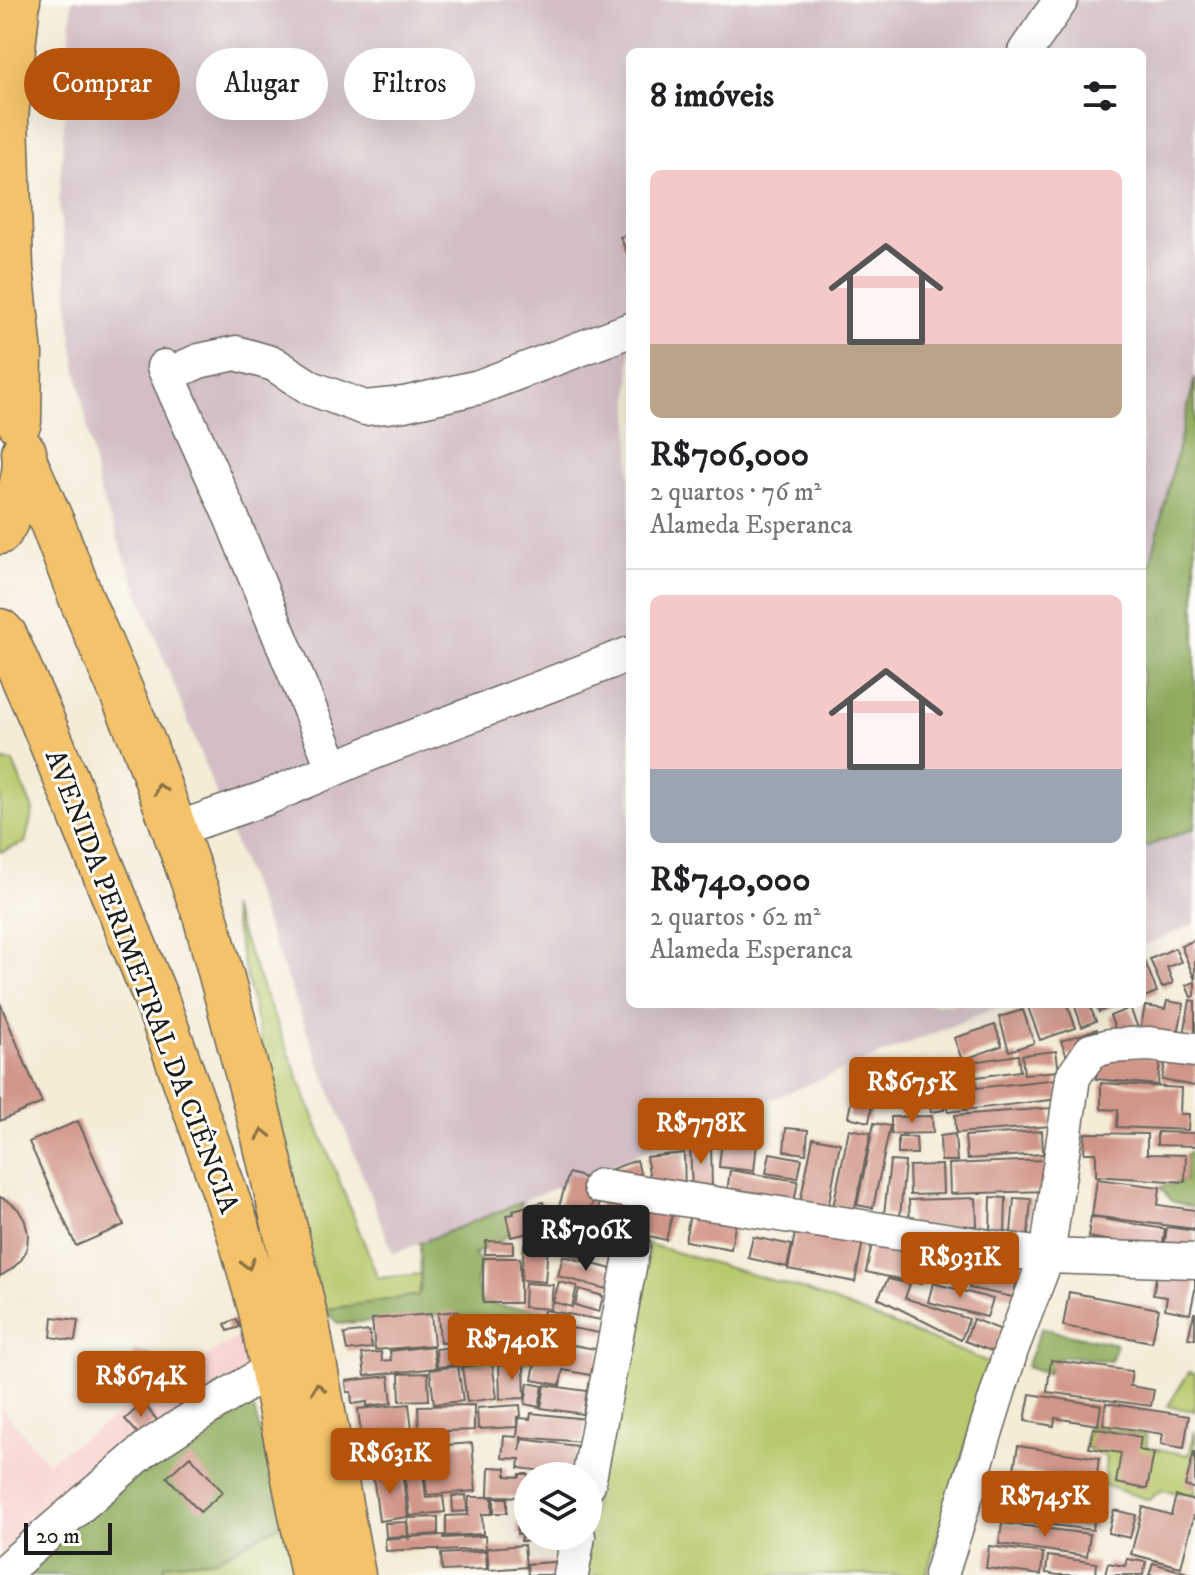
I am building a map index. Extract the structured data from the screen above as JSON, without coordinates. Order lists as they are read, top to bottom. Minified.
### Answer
{"streets":{"main road":["AVENIDA PERIMETRAL DA CIÊNCIA"]},"scale_bar":"20 m","page":{"chip":["Comprar","Alugar","Filtros"],"heading":"8 imóveis","list":[{"name":"R$706,000","note":"2 quartos · 76 m² · Alameda Esperanca"},{"name":"R$740,000","note":"2 quartos · 62 m² · Alameda Esperanca"}],"price":["R$675K","R$778K","R$706K","R$931K","R$740K","R$674K","R$631K","R$745K"],"scale":"20 m"}}
